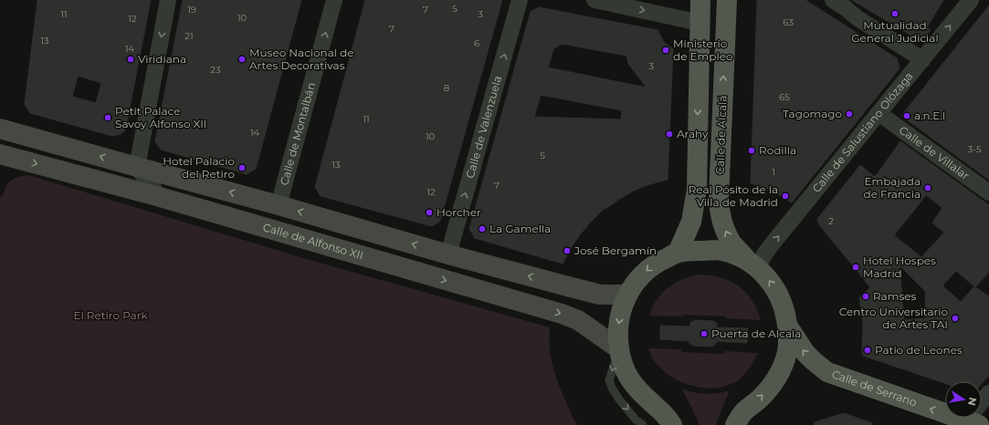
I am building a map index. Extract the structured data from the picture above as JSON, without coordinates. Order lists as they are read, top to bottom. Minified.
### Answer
{"streets":{"main road":["Calle de Alcalá","Calle de Alfonso XII","Calle de Serrano"],"street":["Calle de Valenzuela","Calle de Salustiano Olózaga","Calle de Montalbán","Calle de Villalar"]},"crossings":[["Calle de Salustiano Olózaga","Calle de Alcalá"],["Calle de Salustiano Olózaga","Calle de Villalar"],["Calle de Alcalá","Calle de Serrano"]],"one_way":["Calle de Valenzuela","Calle de Salustiano Olózaga","Calle de Montalbán","Calle de Serrano"],"parks":["El Retiro Park"],"places":["Mutualidad General Judicial","Ministerio de Empleo","Viridiana","Museo Nacional de Artes Decorativas","Tagomago","a.n.E.l","Petit Palace Savoy Alfonso XII","Arahy","Rodilla","Hotel Palacio del Retiro","Embajada de Francia","Real Pósito de la Villa de Madrid","Horcher","La Gamella","José Bergamín","Hotel Hospes Madrid","Ramses","Centro Universitario de Artes TAI","Puerta de Alcala","Patio de Leones"],"house_numbers":["5","19","7","11","3","10","12","63","7","21","13","6","14","3","23","8","65","11","14","10","3-5","5","13","1","7","12","2"],"north":"right"}
